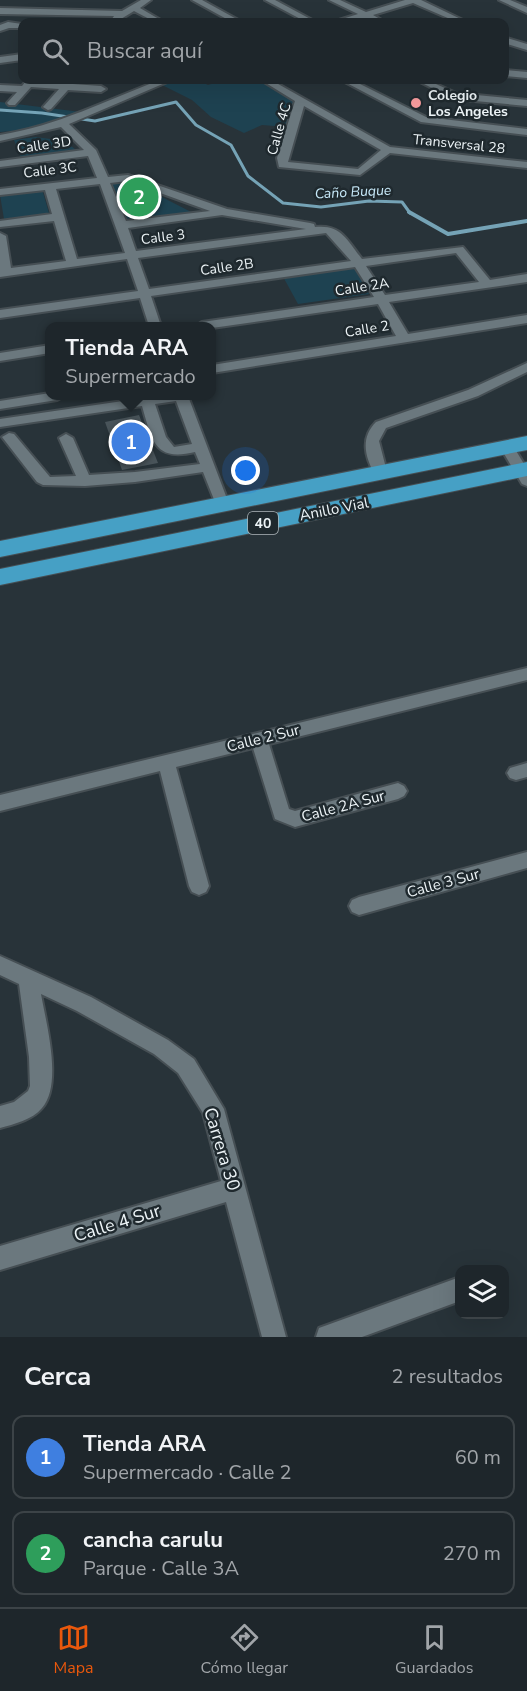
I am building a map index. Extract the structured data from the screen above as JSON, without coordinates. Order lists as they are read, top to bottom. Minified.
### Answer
{"streets":{"highway":["Anillo Vial","40"],"street":["Calle 4C","Transversal 28","Calle 3D","Calle 3C","Calle 3","Calle 2B","Calle 2A","Calle 2","Calle 2 Sur","Calle 2A Sur","Calle 3 Sur","Carrera 30","Calle 4 Sur"]},"crossings":[["Calle 4C","Transversal 28"],["Calle 2B","Calle 2A"],["Calle 2 Sur","Calle 2A Sur"],["Carrera 30","Calle 4 Sur"]],"water":["Caño Buque"],"places":["Colegio Los Angeles"],"page":{"search":"Buscar aquí","pins":["2","1"],"popup":["Tienda ARA","Supermercado"],"heading":["Cerca","2 resultados"],"list":[{"mark":"1","name":"Tienda ARA","note":"Supermercado · Calle 2","value":"60 m"},{"mark":"2","name":"cancha carulu","note":"Parque · Calle 3A","value":"270 m"}],"nav":["Mapa","Cómo llegar","Guardados"]}}
